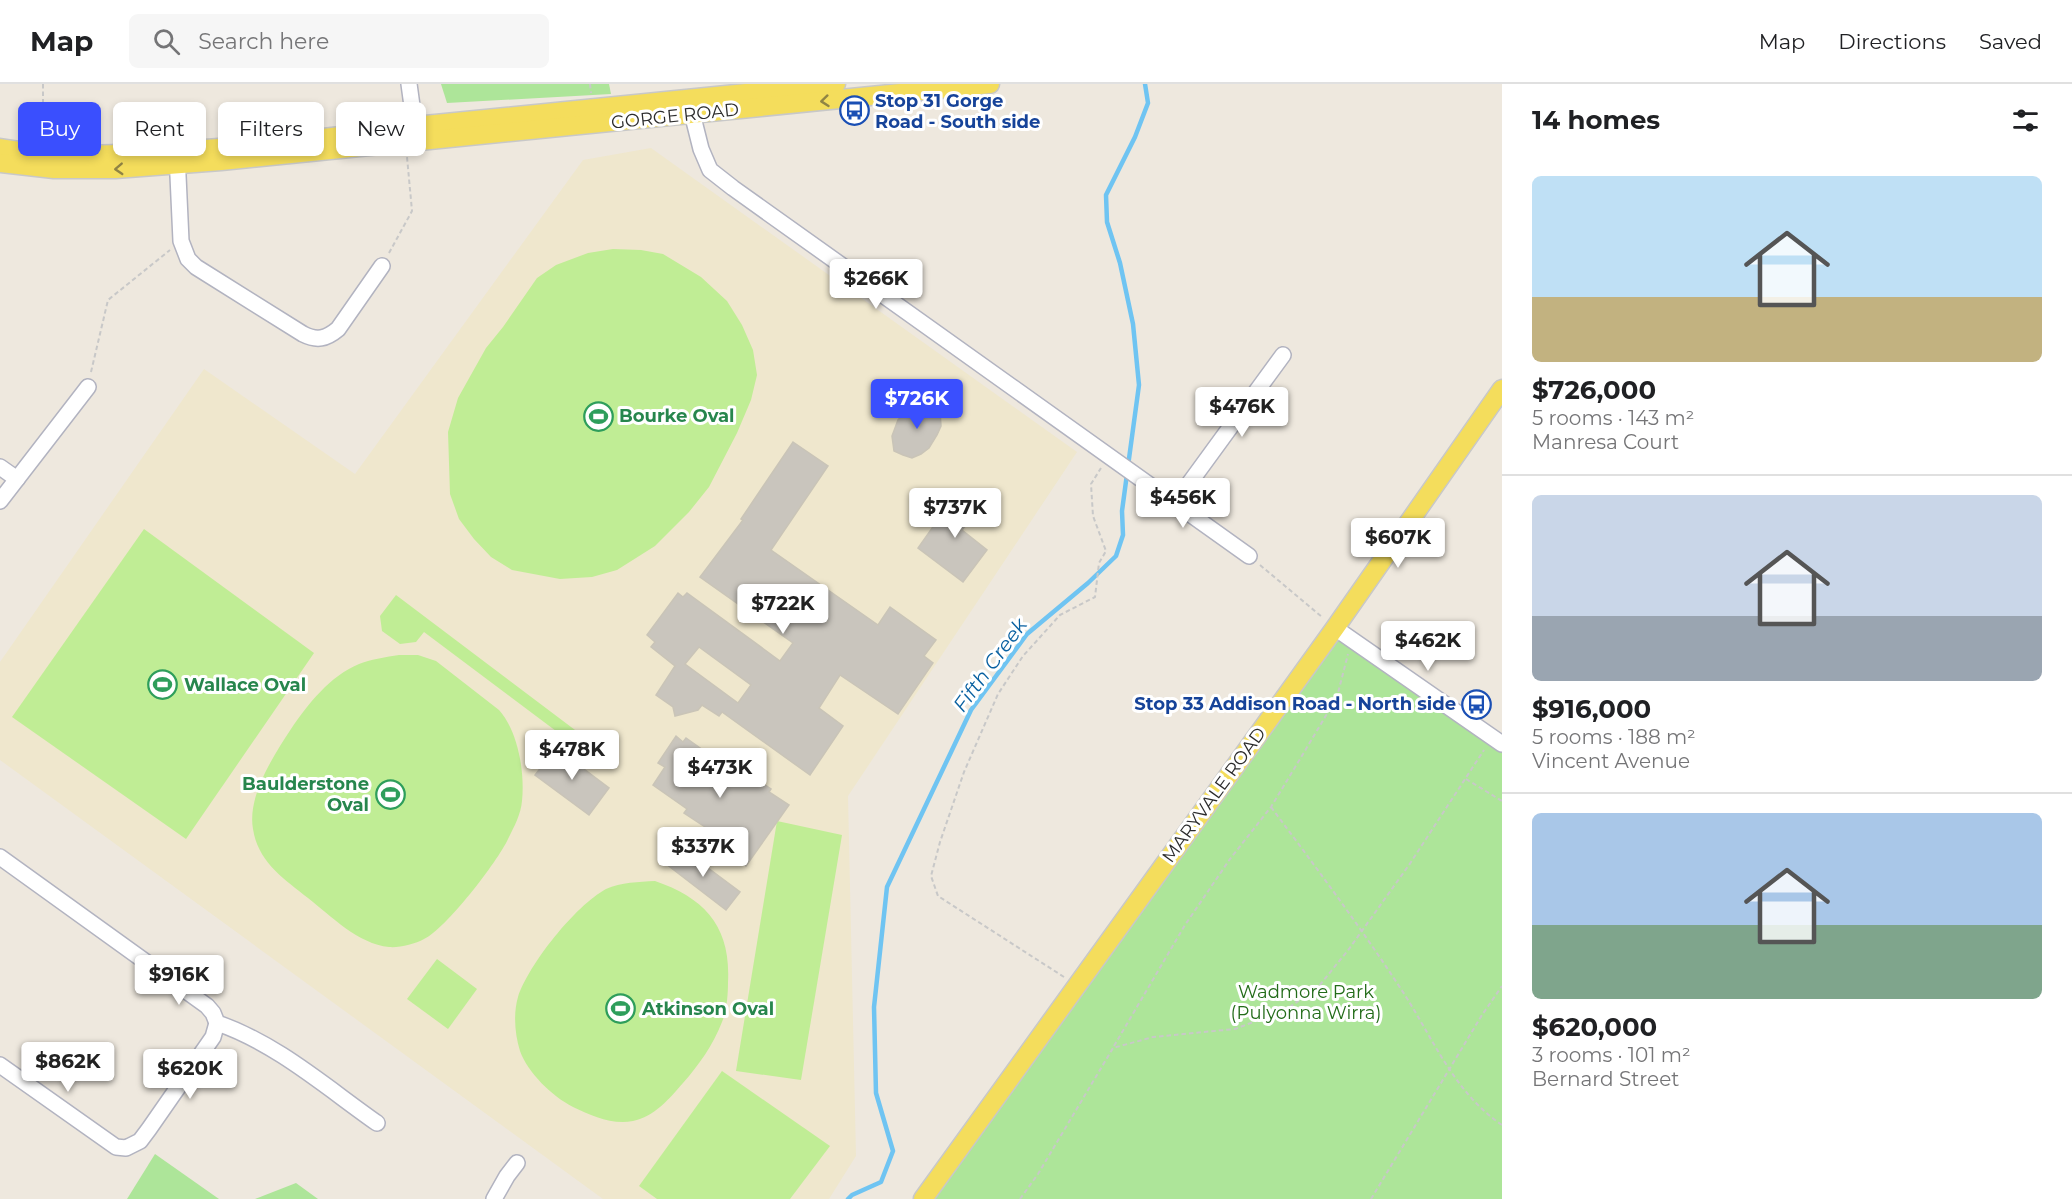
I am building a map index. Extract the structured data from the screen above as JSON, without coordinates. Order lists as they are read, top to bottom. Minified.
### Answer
{"streets":{"main road":["GORGE ROAD","MARYVALE ROAD"]},"water":["Fifth Creek"],"parks":["Wadmore Park (Pulyonna Wirra)"],"places":{"bus stop":["Stop 31 Gorge Road - South side","Stop 33 Addison Road - North side"],"sports":["Bourke Oval","Wallace Oval","Baulderstone Oval","Atkinson Oval"]},"page":{"header":"Map","search":"Search here","nav":["Map","Directions","Saved"],"heading":"14 homes","chip":["Buy","Rent","Filters","New"],"list":[{"name":"$726,000","note":"5 rooms · 143 m² · Manresa Court"},{"name":"$916,000","note":"5 rooms · 188 m² · Vincent Avenue"},{"name":"$620,000","note":"3 rooms · 101 m² · Bernard Street"}],"price":["$266K","$726K","$476K","$456K","$737K","$607K","$722K","$462K","$478K","$473K","$337K","$916K","$862K","$620K"]}}
